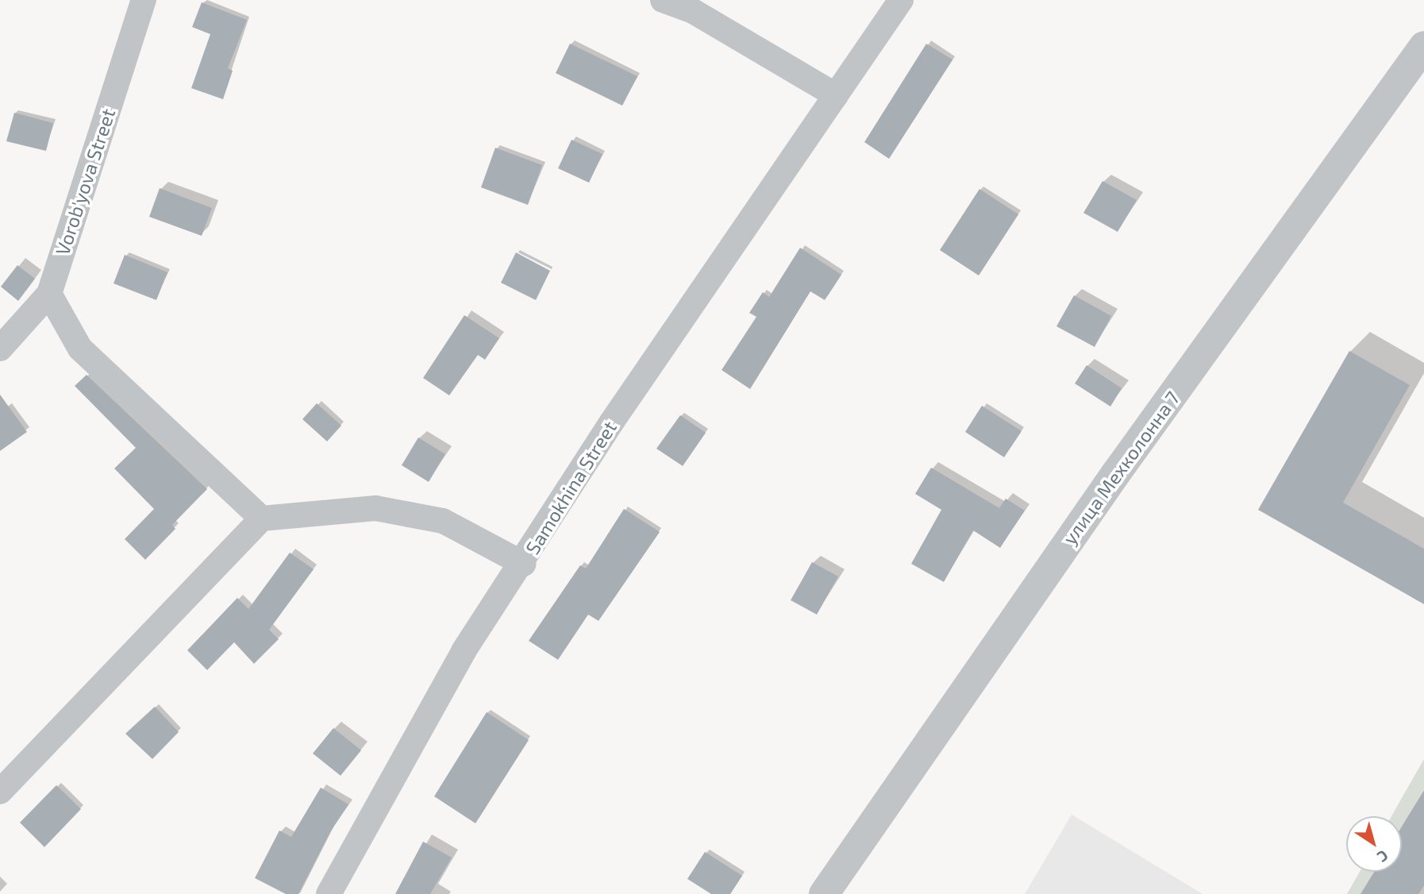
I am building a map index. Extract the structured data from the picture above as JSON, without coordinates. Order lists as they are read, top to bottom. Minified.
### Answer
{"streets":{"street":["Vorob'yova Street","улица Мехколонна 7","Samokhina Street"]},"north":"bottom right"}
